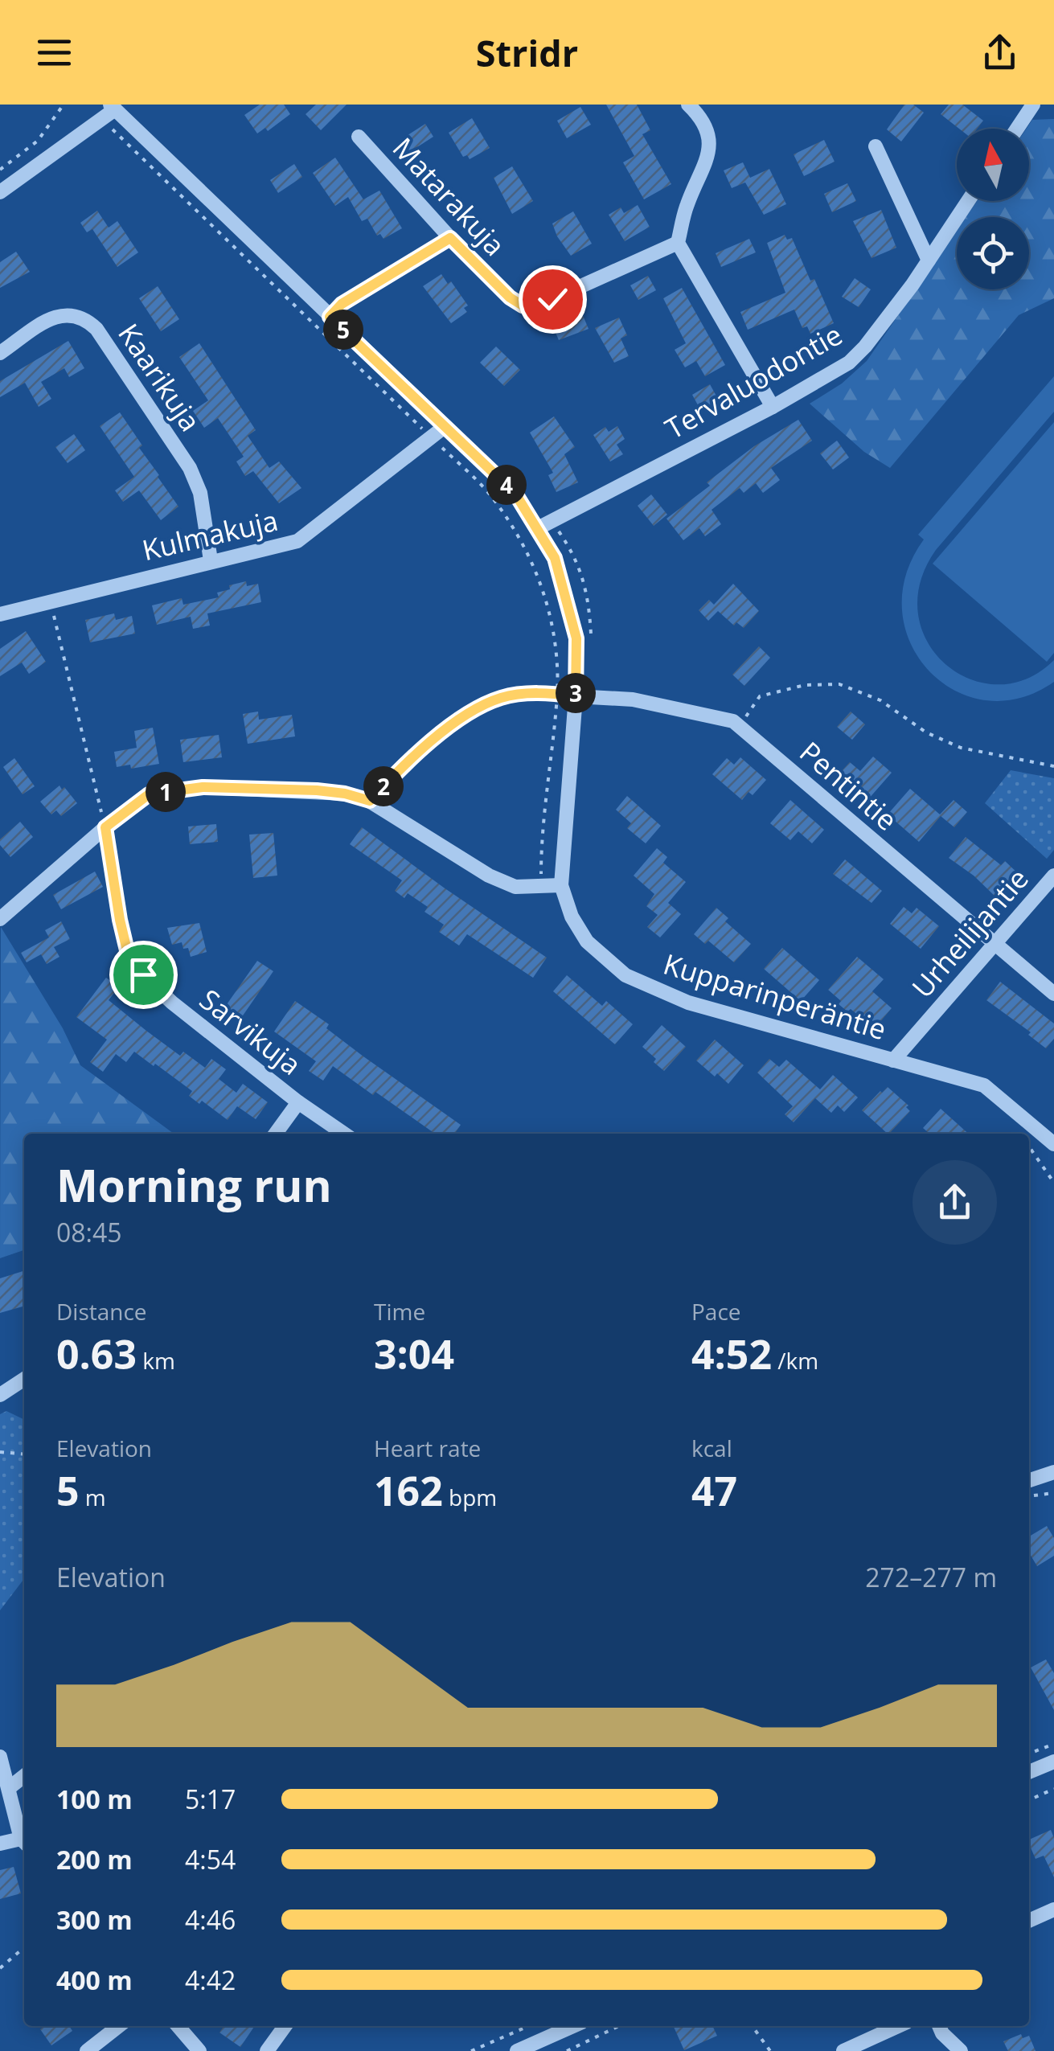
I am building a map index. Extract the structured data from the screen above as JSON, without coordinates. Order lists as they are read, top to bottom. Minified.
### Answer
{"streets":{"street":["Matarakuja","Kaarikuja","Tervaluodontie","Kulmakuja","Pentintie","Urheilijantie","Kupparinperäntie","Sarvikuja"]},"crossings":[["Kaarikuja","Kulmakuja"],["Pentintie","Urheilijantie"],["Urheilijantie","Kupparinperäntie"]],"north":"top","page":{"header":"Stridr","pins":["5","4","3","2","1"],"heading":["Morning run","08:45"],"stats":[["Distance","0.63 km"],["Time","3:04"],["Pace","4:52 /km"],["Elevation","5 m"],["Heart rate","162 bpm"],["kcal","47"]],"chart":["Elevation","272–277 m"],"list":[{"name":"100 m","note":"5:17"},{"name":"200 m","note":"4:54"},{"name":"300 m","note":"4:46"},{"name":"400 m","note":"4:42"}]}}
